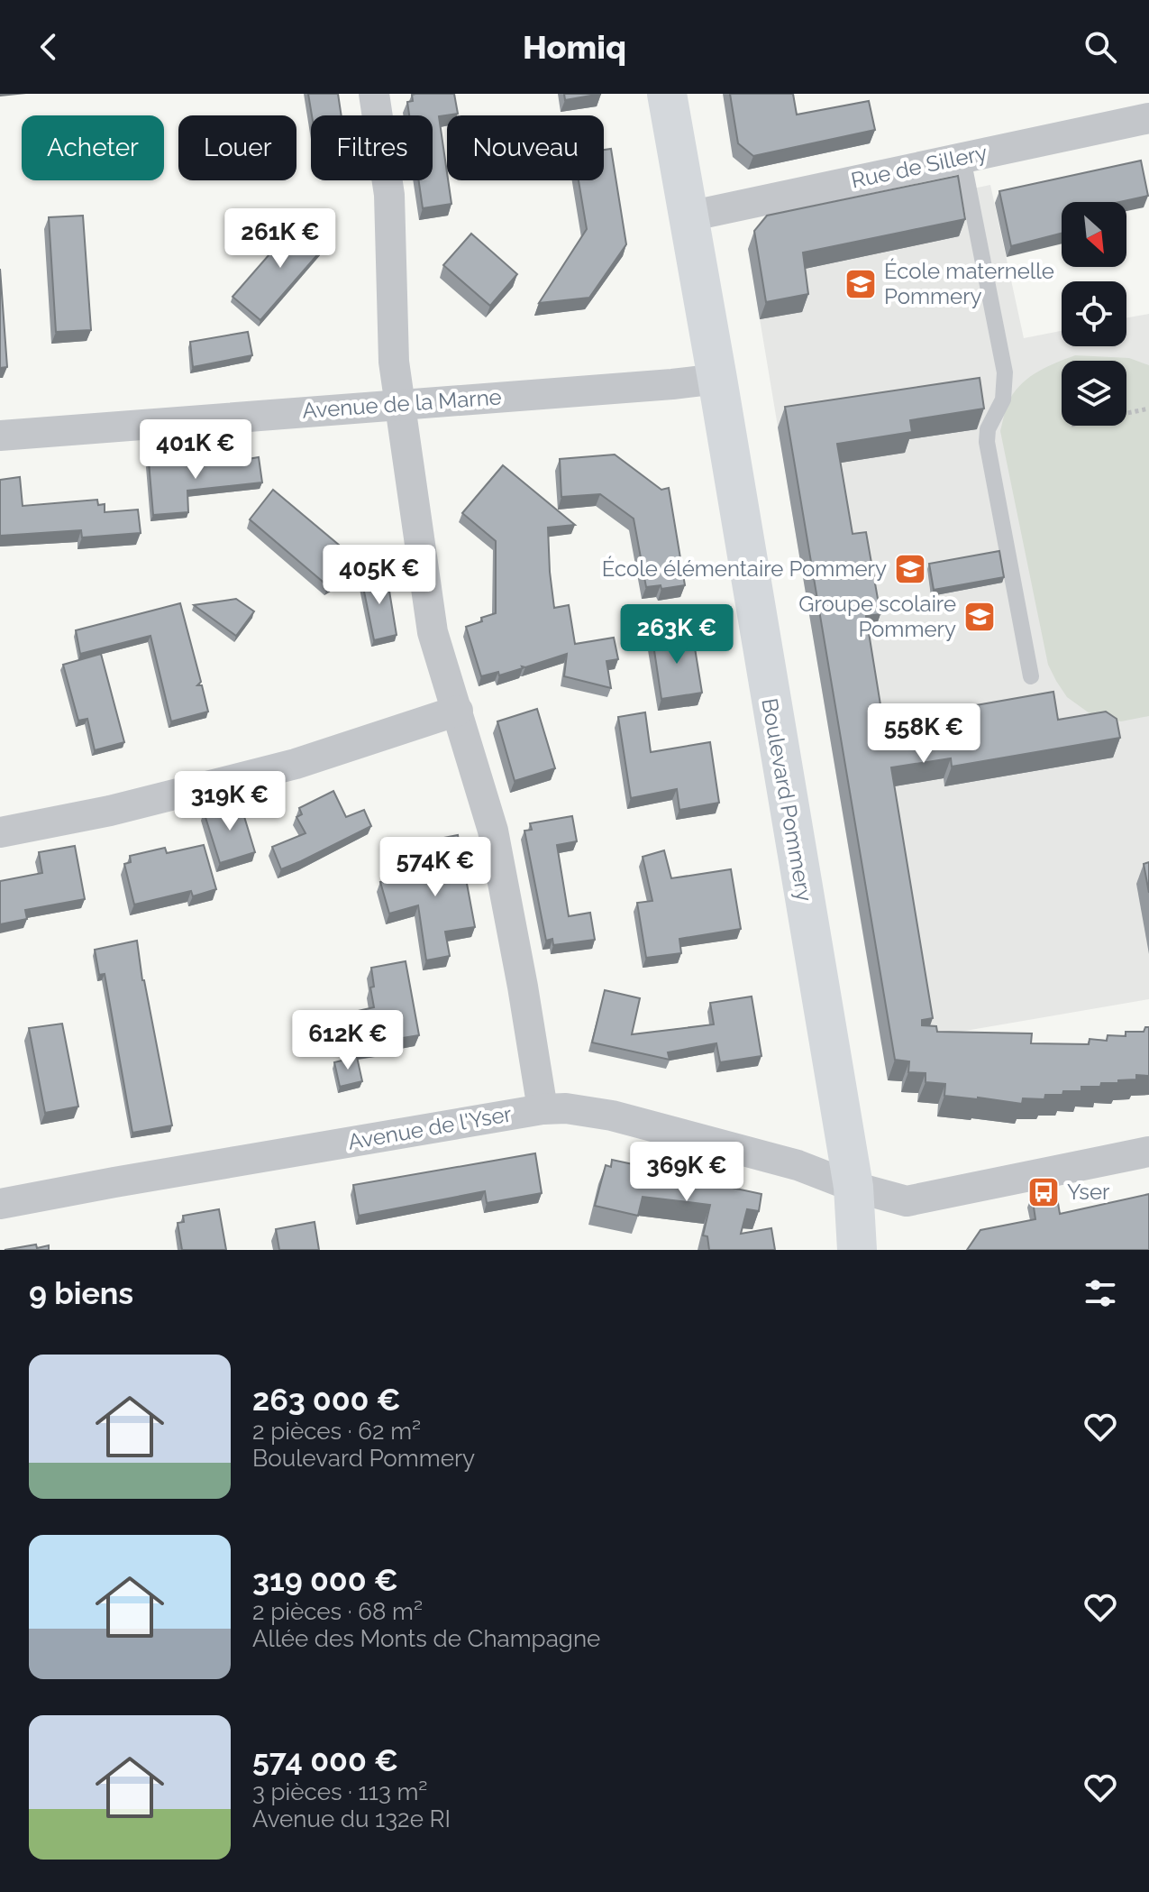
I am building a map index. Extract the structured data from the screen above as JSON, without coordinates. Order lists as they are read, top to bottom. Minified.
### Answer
{"streets":{"main road":["Boulevard Pommery"],"street":["Rue de Sillery","Avenue de la Marne","Avenue de l'Yser"]},"crossings":[["Rue de Sillery","Boulevard Pommery"],["Avenue de la Marne","Boulevard Pommery"],["Boulevard Pommery","Avenue de l'Yser"]],"places":{"school or university":["École maternelle Pommery","École élémentaire Pommery","Groupe scolaire Pommery"],"bus stop":["Yser"]},"north":"bottom right","page":{"header":"Homiq","chip":["Acheter","Louer","Filtres","Nouveau"],"price":["261K €","401K €","405K €","263K €","558K €","319K €","574K €","612K €","369K €"],"heading":"9 biens","list":[{"name":"263 000 €","note":"2 pièces · 62 m² · Boulevard Pommery"},{"name":"319 000 €","note":"2 pièces · 68 m² · Allée des Monts de Champagne"},{"name":"574 000 €","note":"3 pièces · 113 m² · Avenue du 132e RI"}]}}
